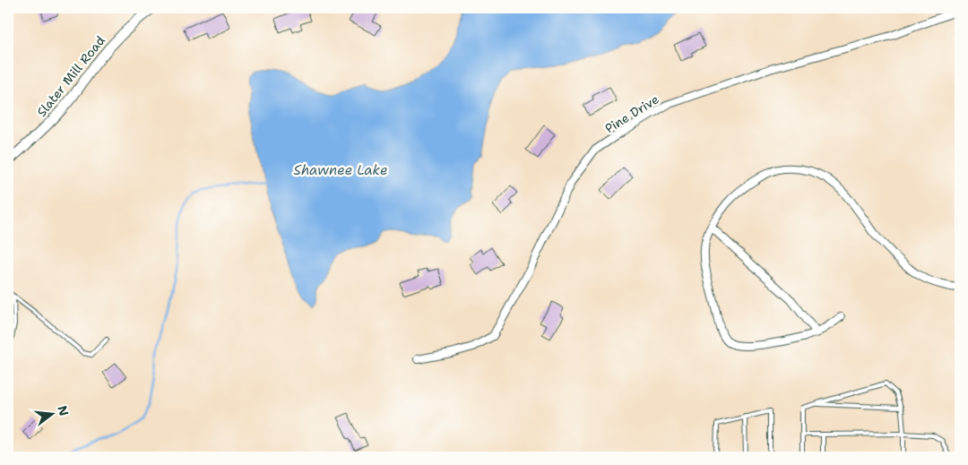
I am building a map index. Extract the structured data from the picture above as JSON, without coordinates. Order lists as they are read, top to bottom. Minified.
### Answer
{"streets":{"street":["Slater Mill Road","Pine Drive"]},"water":["Shawnee Lake"],"north":"right"}
